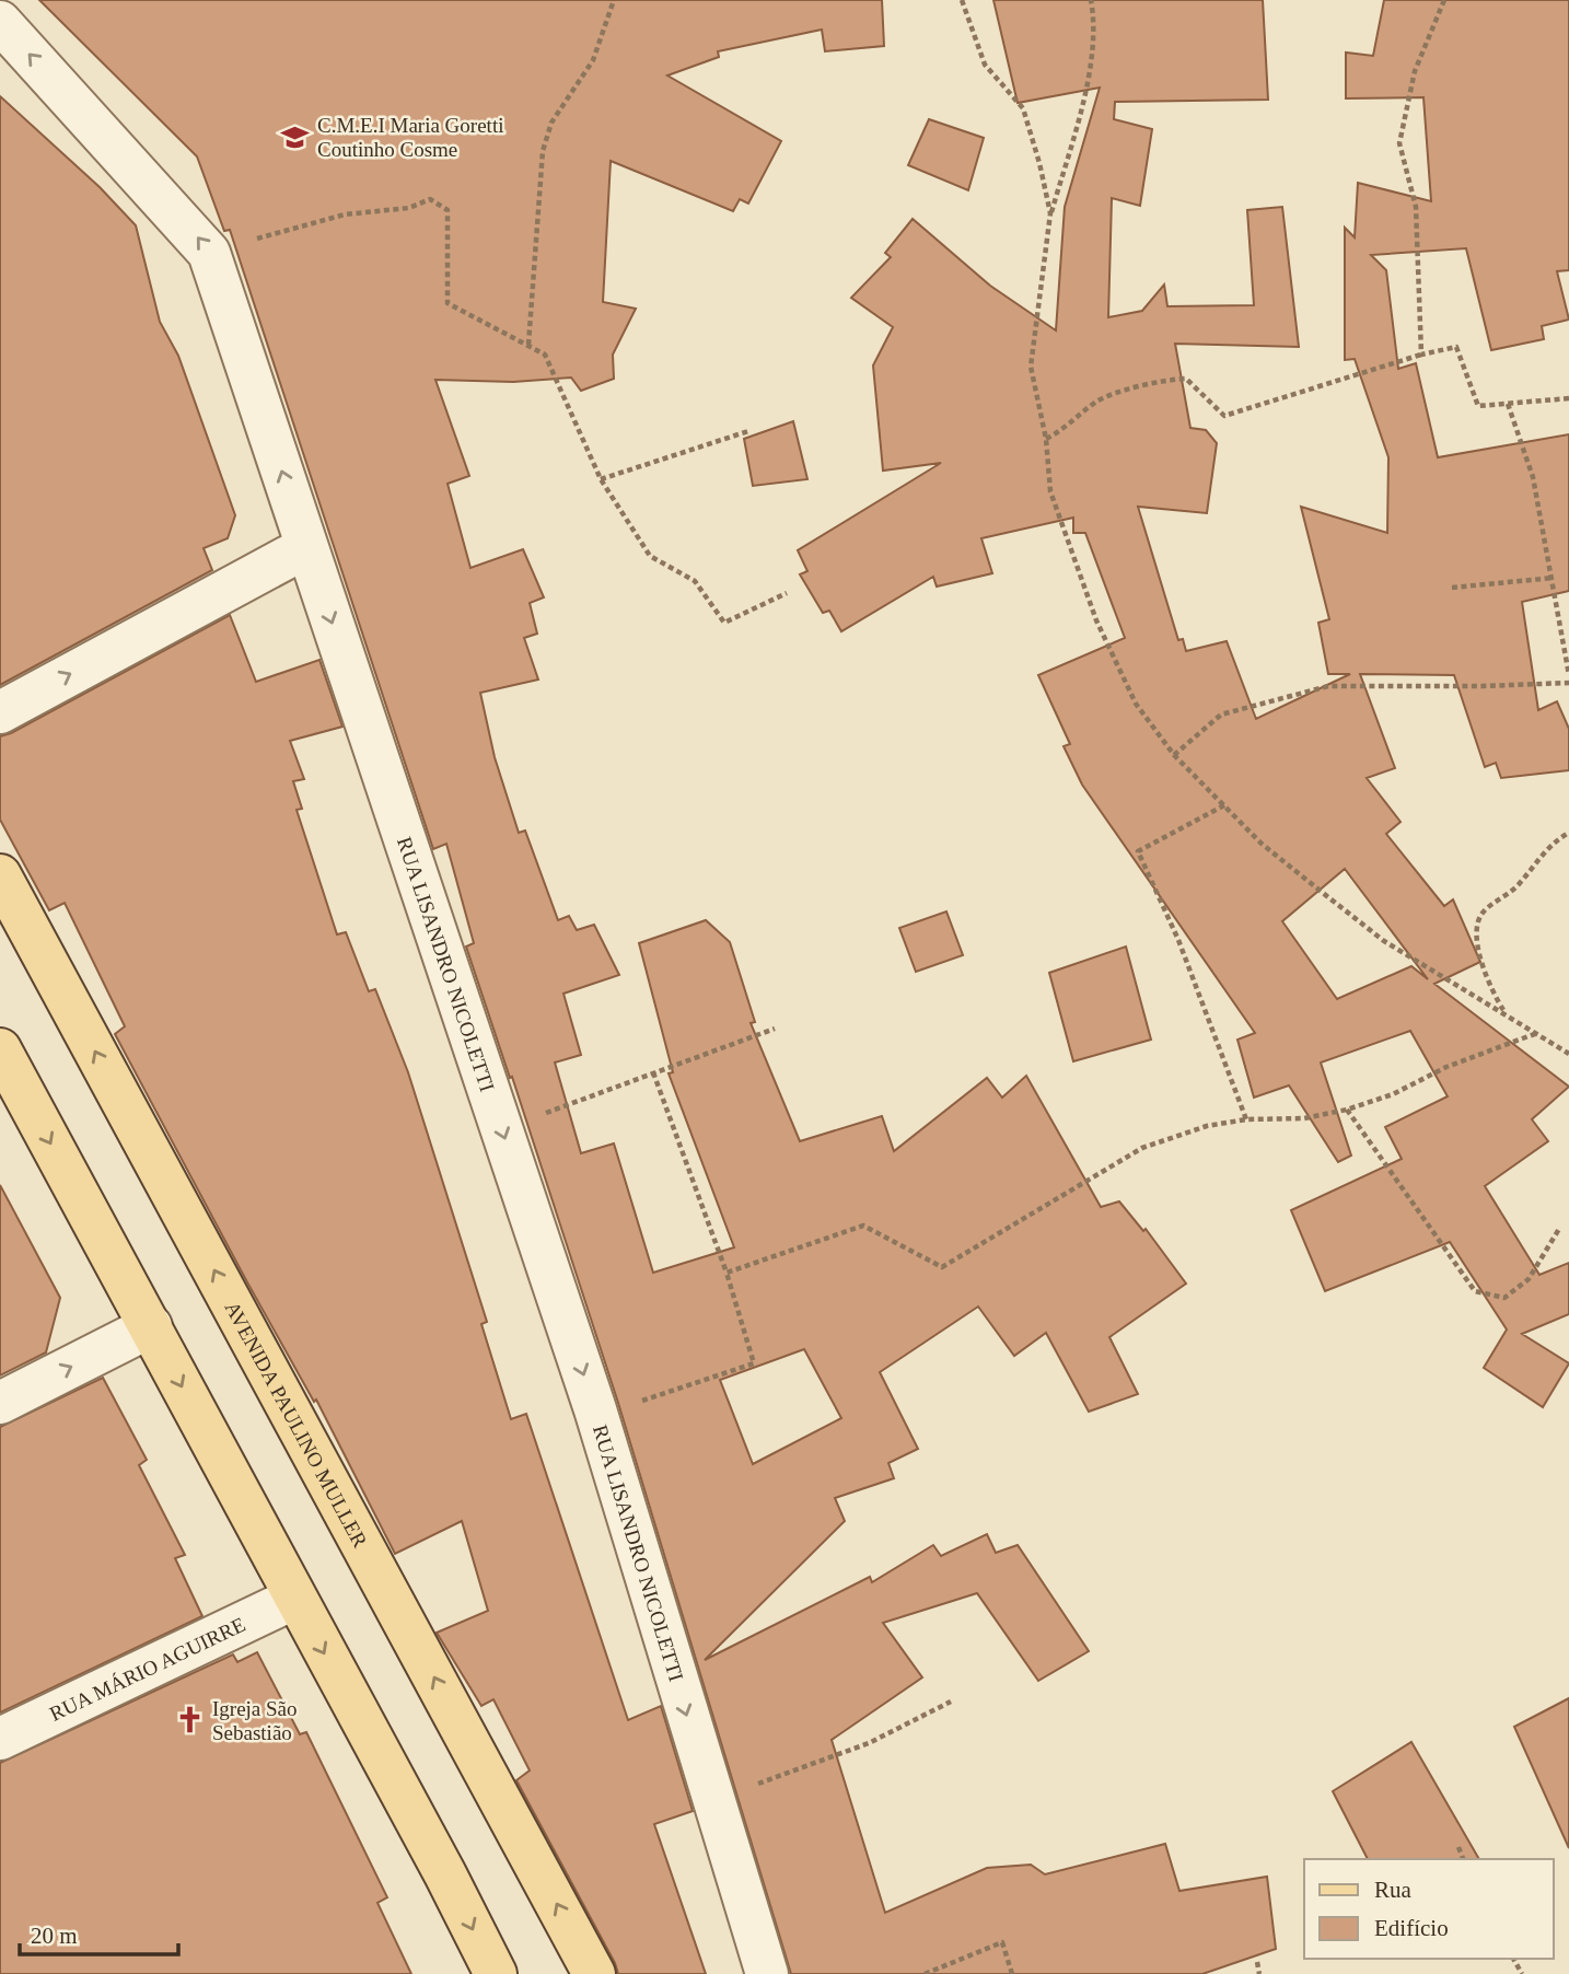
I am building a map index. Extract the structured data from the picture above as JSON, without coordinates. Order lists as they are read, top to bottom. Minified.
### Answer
{"streets":{"main road":["AVENIDA PAULINO MULLER"],"street":["RUA LISANDRO NICOLETTI","RUA MÁRIO AGUIRRE"]},"places":{"school or university":["C.M.E.I Maria Goretti Coutinho Cosme"],"church":["Igreja São Sebastião"]},"legend":["Rua","Edifício"],"scale_bar":"20 m"}
